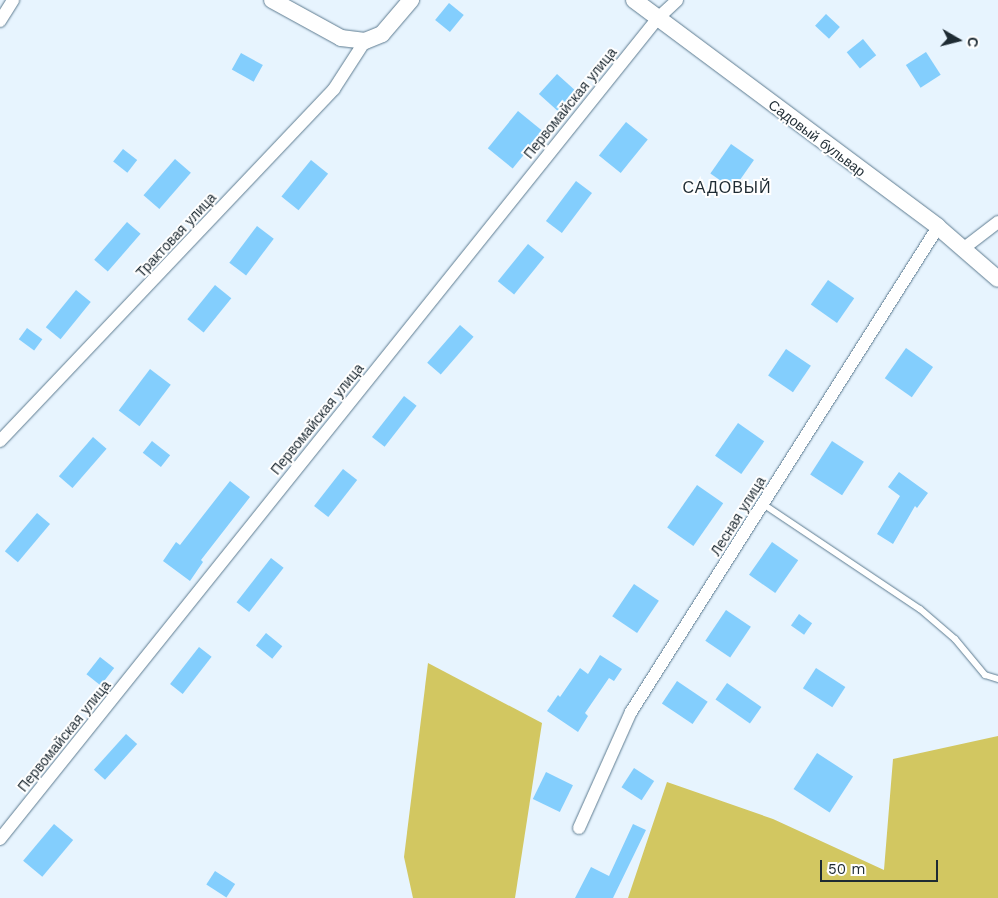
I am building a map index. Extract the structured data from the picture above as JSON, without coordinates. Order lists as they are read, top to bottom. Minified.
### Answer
{"streets":{"street":["Первомайская улица","Садовый бульвар","Трактовая улица","Лесная улица"]},"crossings":[["Первомайская улица","Садовый бульвар"],["Садовый бульвар","Лесная улица"]],"districts":["САДОВЫЙ"],"scale_bar":"50 m","north":"right"}
